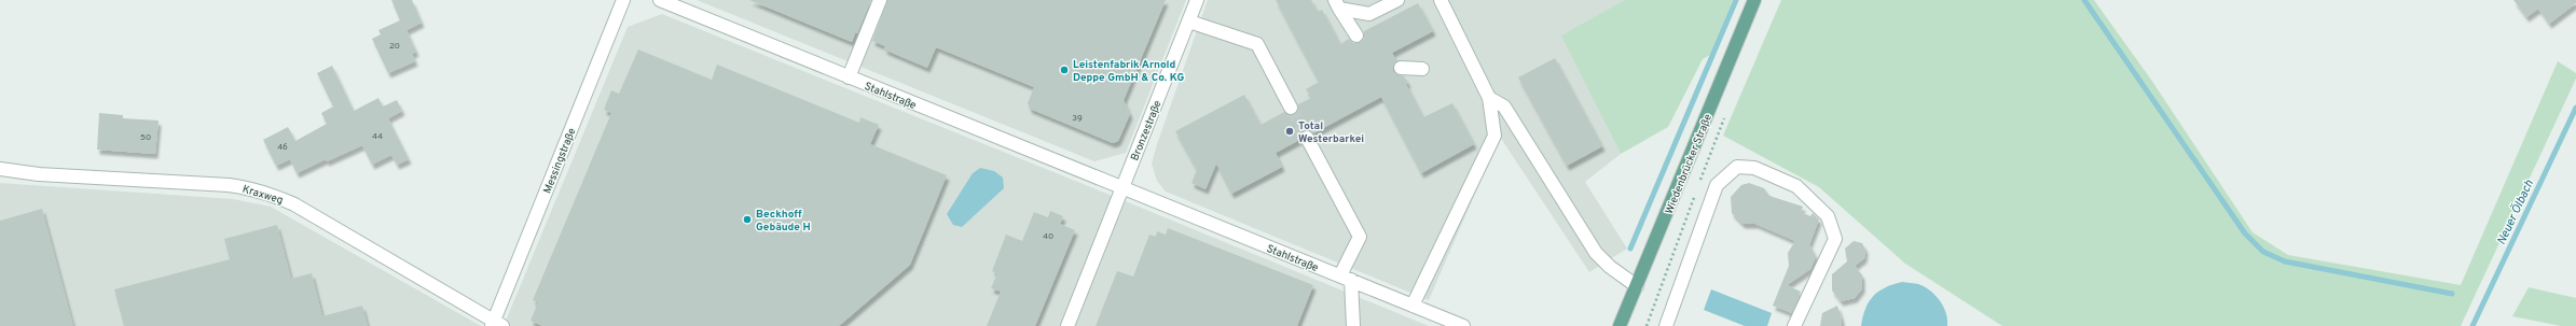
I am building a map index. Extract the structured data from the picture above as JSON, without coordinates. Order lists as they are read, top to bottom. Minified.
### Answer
{"streets":{"main road":["Wiedenbrücker Straße"],"street":["Stahlstraße","Bronzestraße","Messingstraße","Kraxweg"]},"crossings":[["Stahlstraße","Bronzestraße"],["Messingstraße","Kraxweg"]],"water":["Neuer Ölbach"],"places":["Leistenfabrik Arnold Deppe GmbH & Co. KG","Total Westerbarkei","Beckhoff Gebäude H"],"house_numbers":["20","39","44","50","46","40"]}
